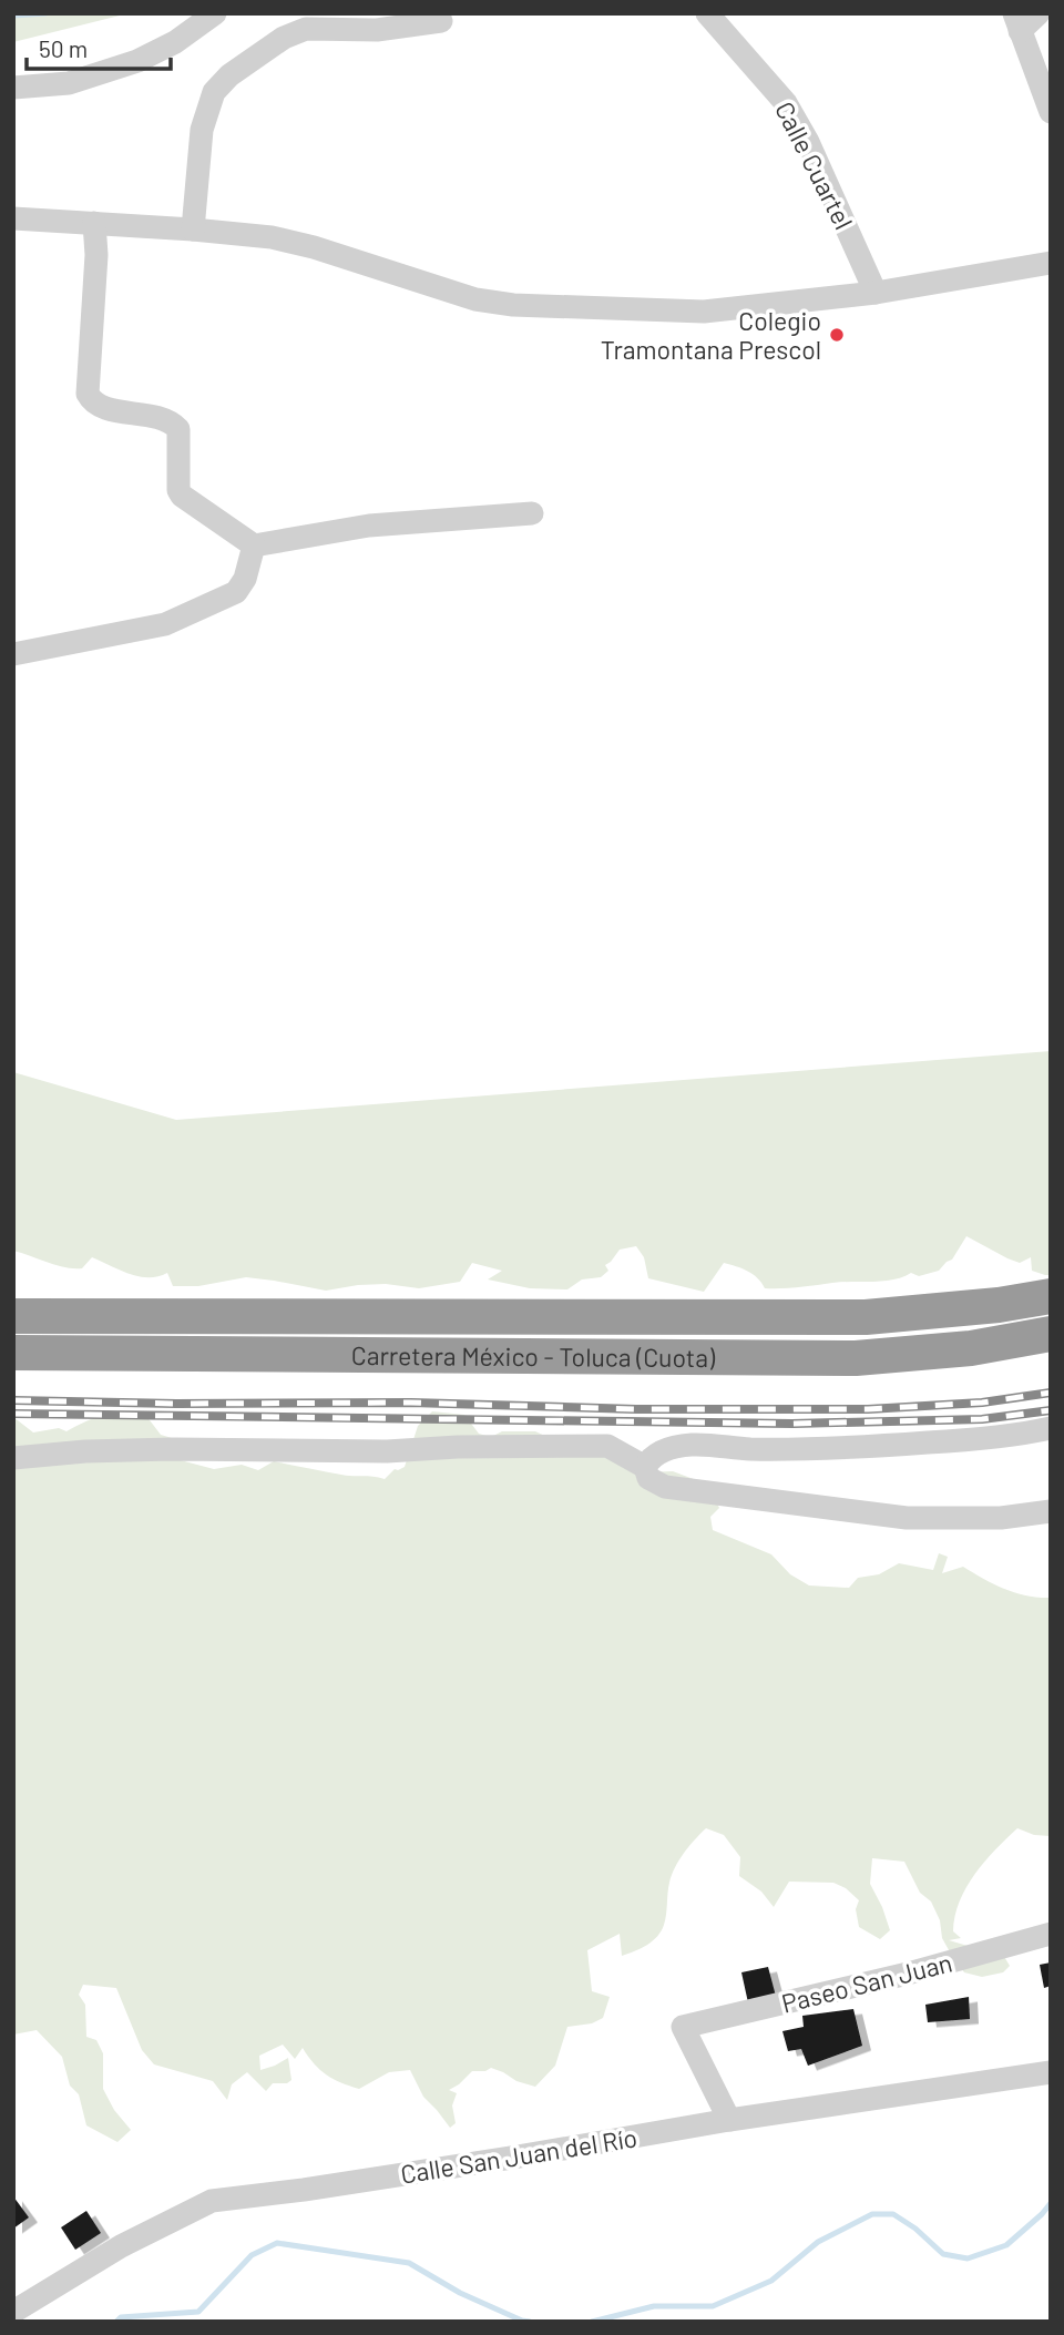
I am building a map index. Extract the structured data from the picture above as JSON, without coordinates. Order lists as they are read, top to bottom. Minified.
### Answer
{"streets":{"highway":["Carretera México - Toluca (Cuota)"],"street":["Calle Cuartel","Paseo San Juan","Calle San Juan del Río"]},"crossings":[["Paseo San Juan","Calle San Juan del Río"]],"places":["Colegio Tramontana Prescol"],"scale_bar":"50 m"}
